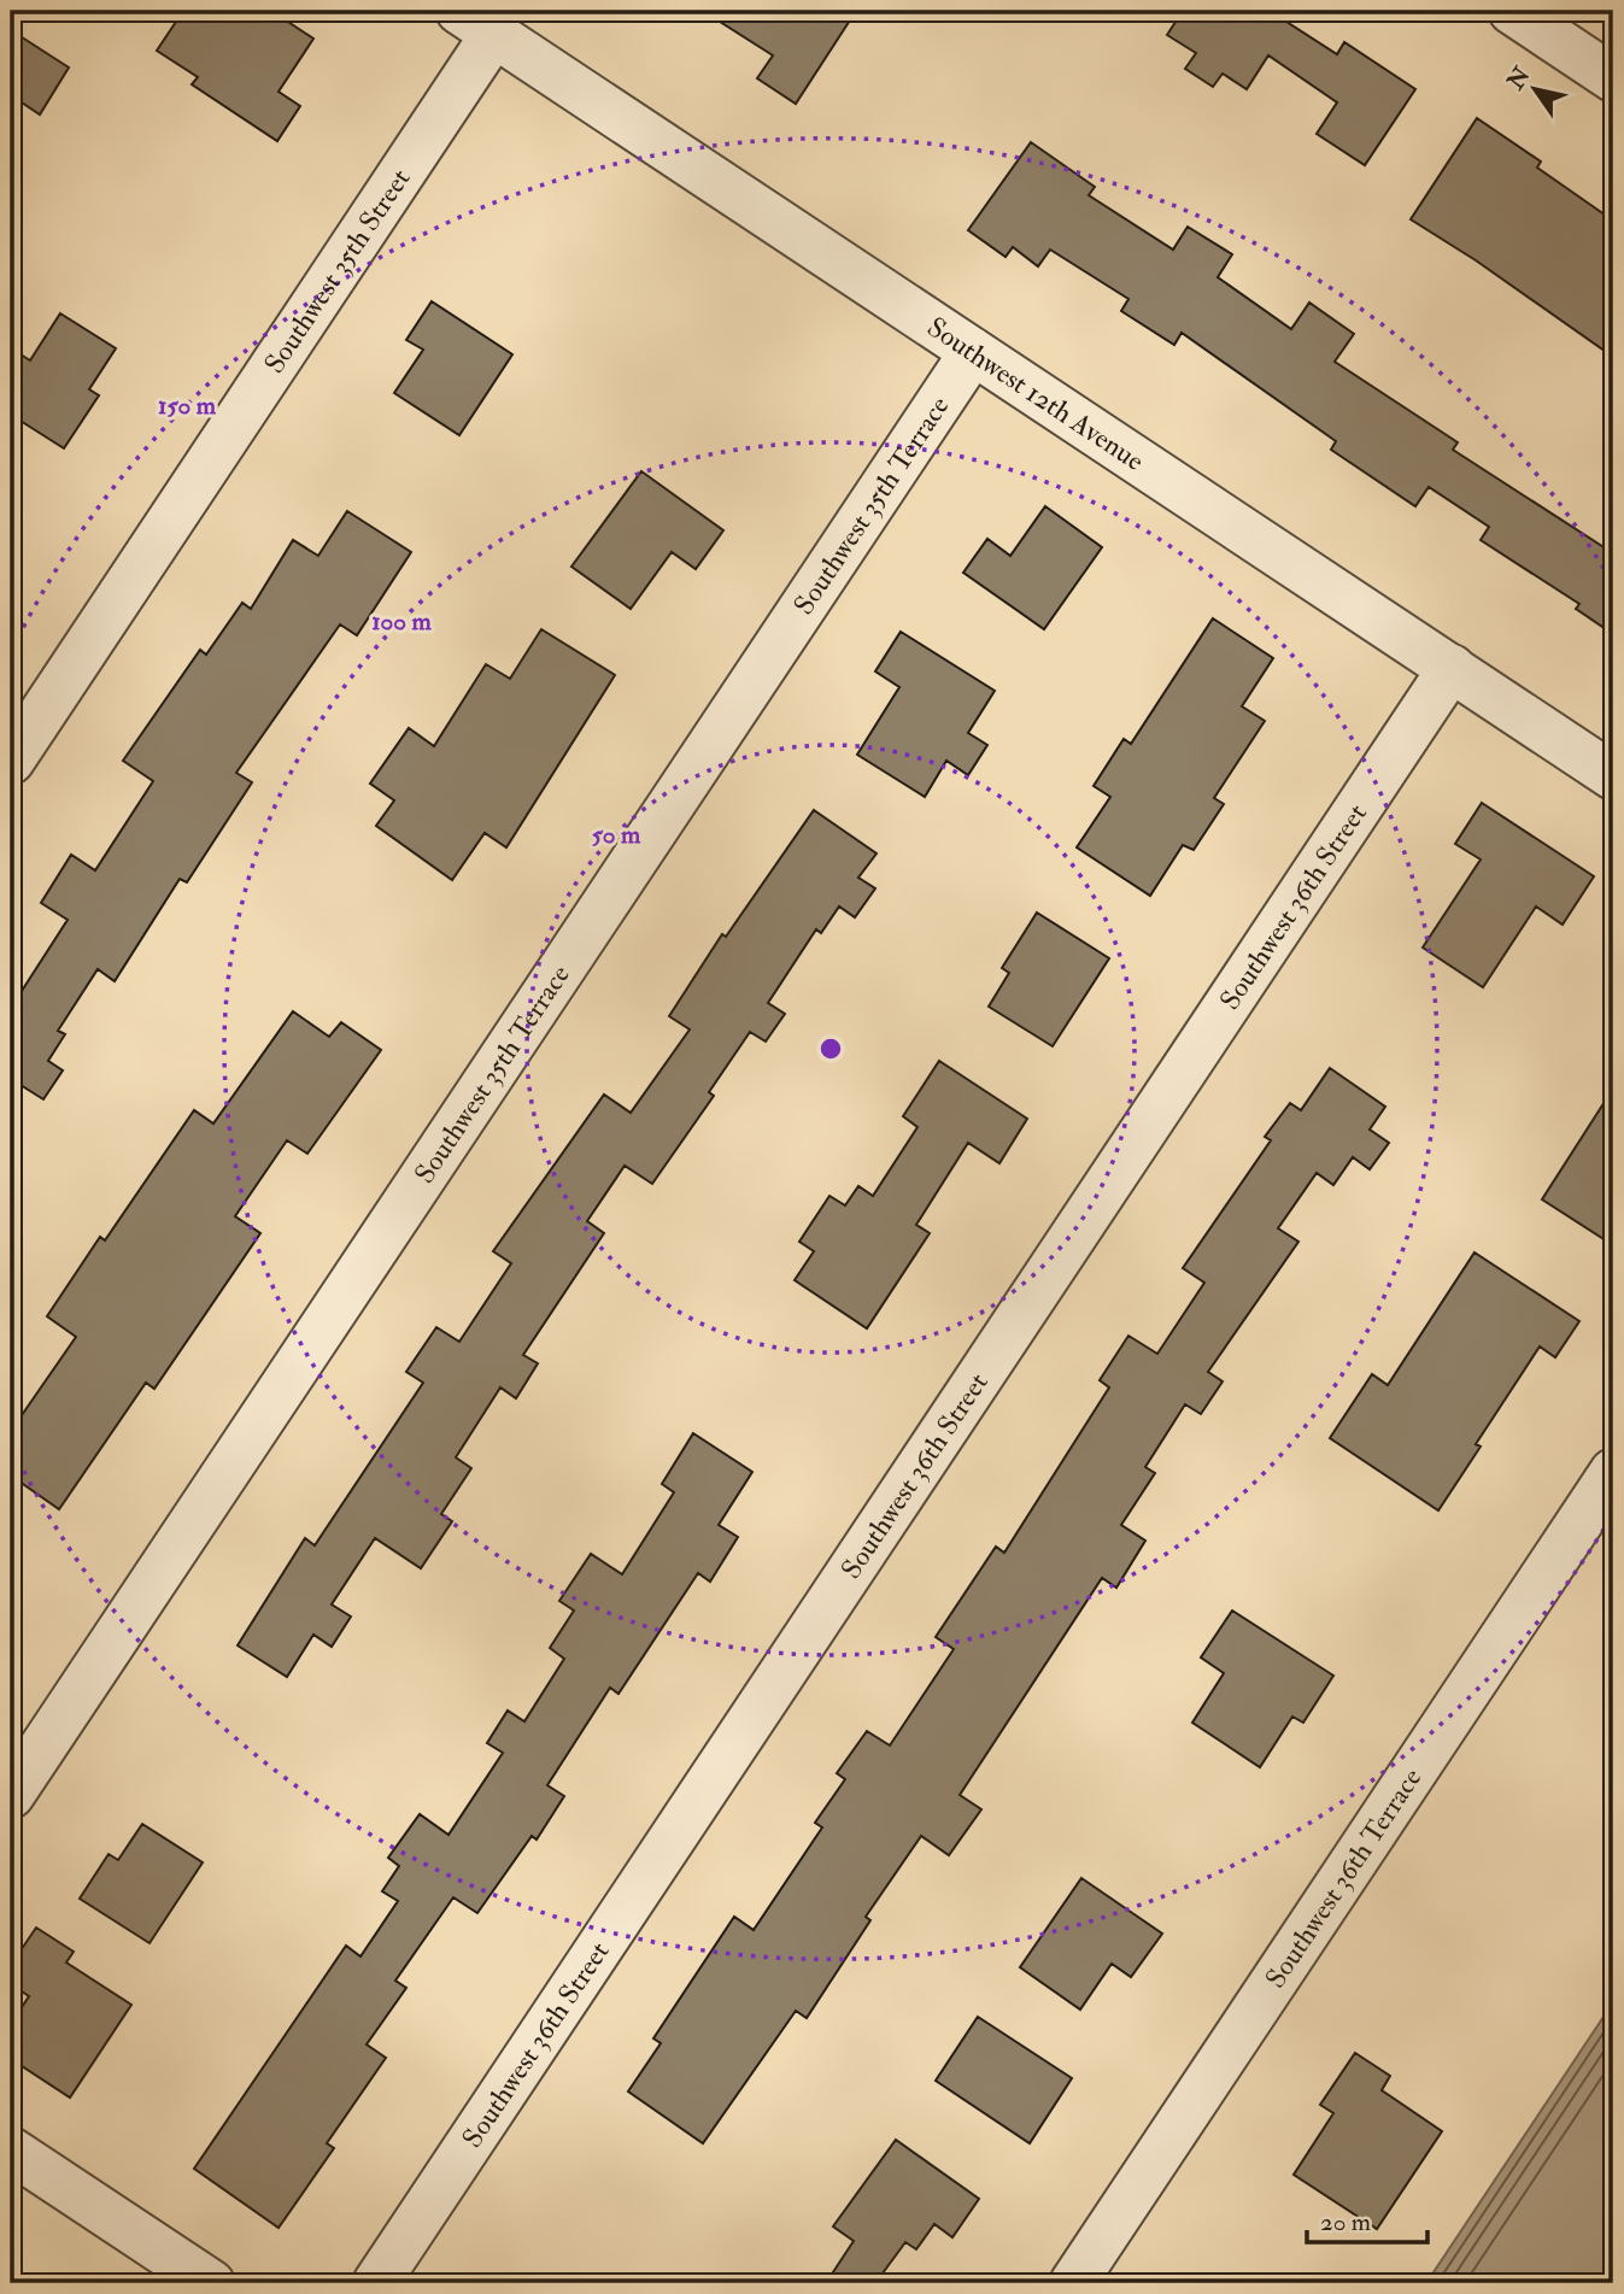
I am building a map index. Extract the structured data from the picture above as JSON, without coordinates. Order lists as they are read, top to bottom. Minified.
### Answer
{"streets":{"street":["Southwest 35th Street","Southwest 12th Avenue","Southwest 35th Terrace","Southwest 36th Street","Southwest 36th Terrace"]},"crossings":[["Southwest 35th Street","Southwest 12th Avenue"],["Southwest 12th Avenue","Southwest 35th Terrace"],["Southwest 12th Avenue","Southwest 36th Street"]],"scale_bar":"20 m","north":"top left","rings":["150 m","100 m","50 m"]}
